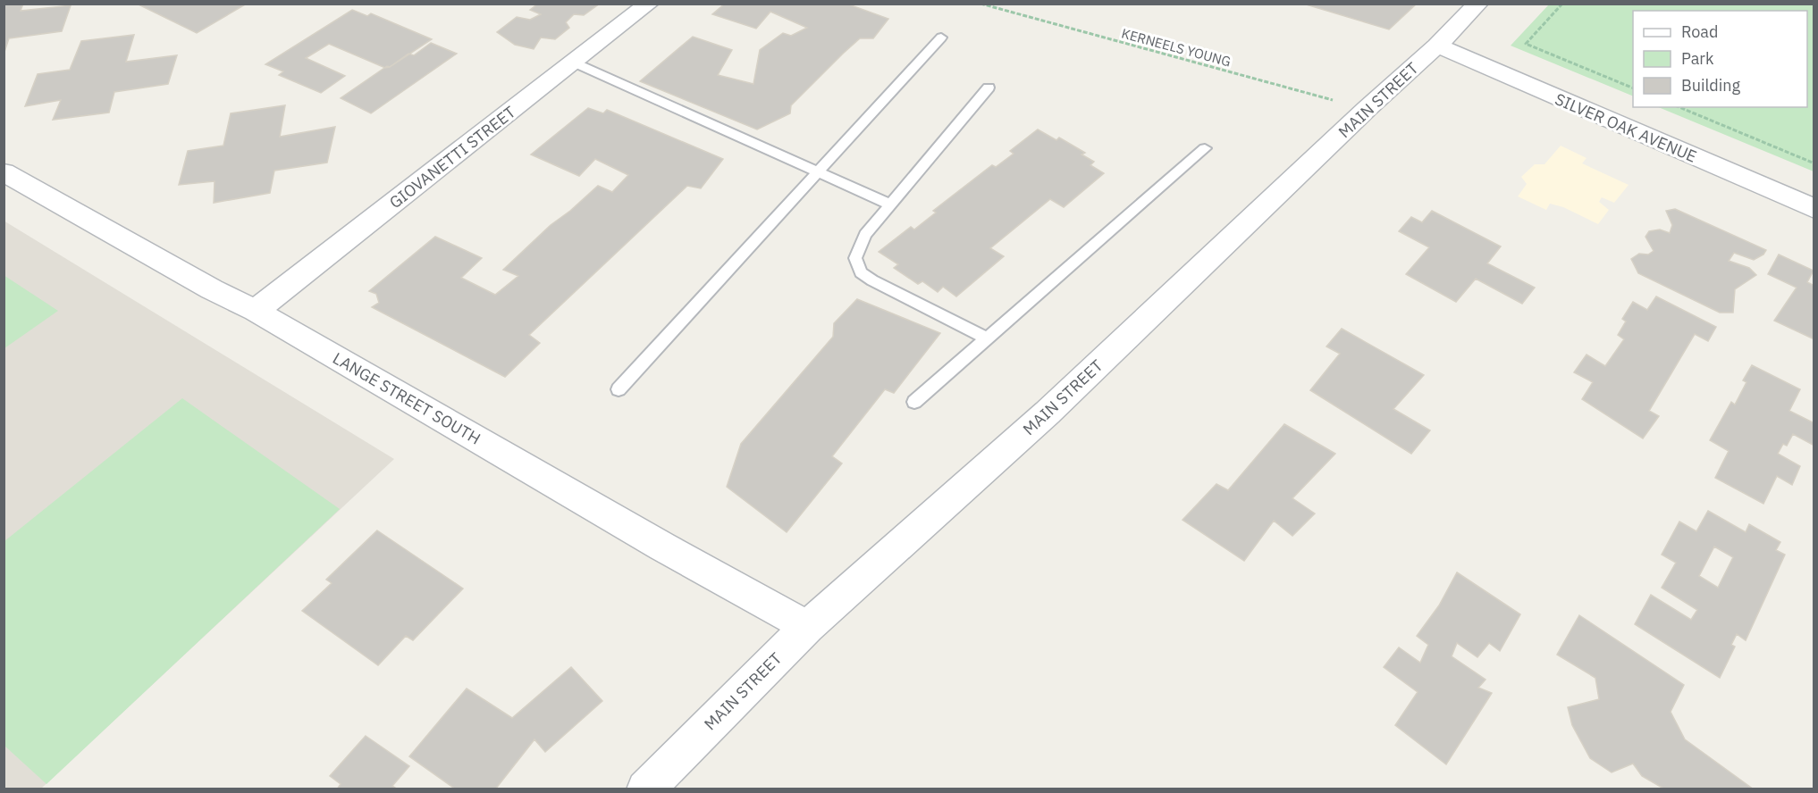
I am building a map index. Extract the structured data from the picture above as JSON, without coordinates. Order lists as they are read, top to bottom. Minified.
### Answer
{"streets":{"street":["MAIN STREET","SILVER OAK AVENUE","GIOVANETTI STREET","LANGE STREET SOUTH"],"path":["KERNEELS YOUNG"]},"crossings":[["KERNEELS YOUNG","MAIN STREET"],["MAIN STREET","SILVER OAK AVENUE"],["MAIN STREET","LANGE STREET SOUTH"],["GIOVANETTI STREET","LANGE STREET SOUTH"]],"legend":["Road","Park","Building"]}
